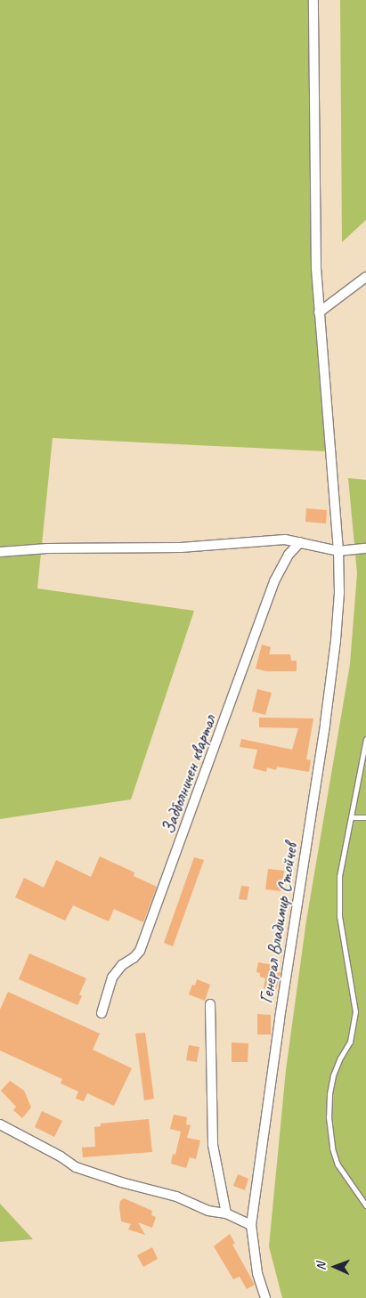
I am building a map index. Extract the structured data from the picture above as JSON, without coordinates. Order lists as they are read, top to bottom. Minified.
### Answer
{"streets":{"street":["Задболничен квартал","Генерал Владимир Стойчев"]},"north":"left"}
